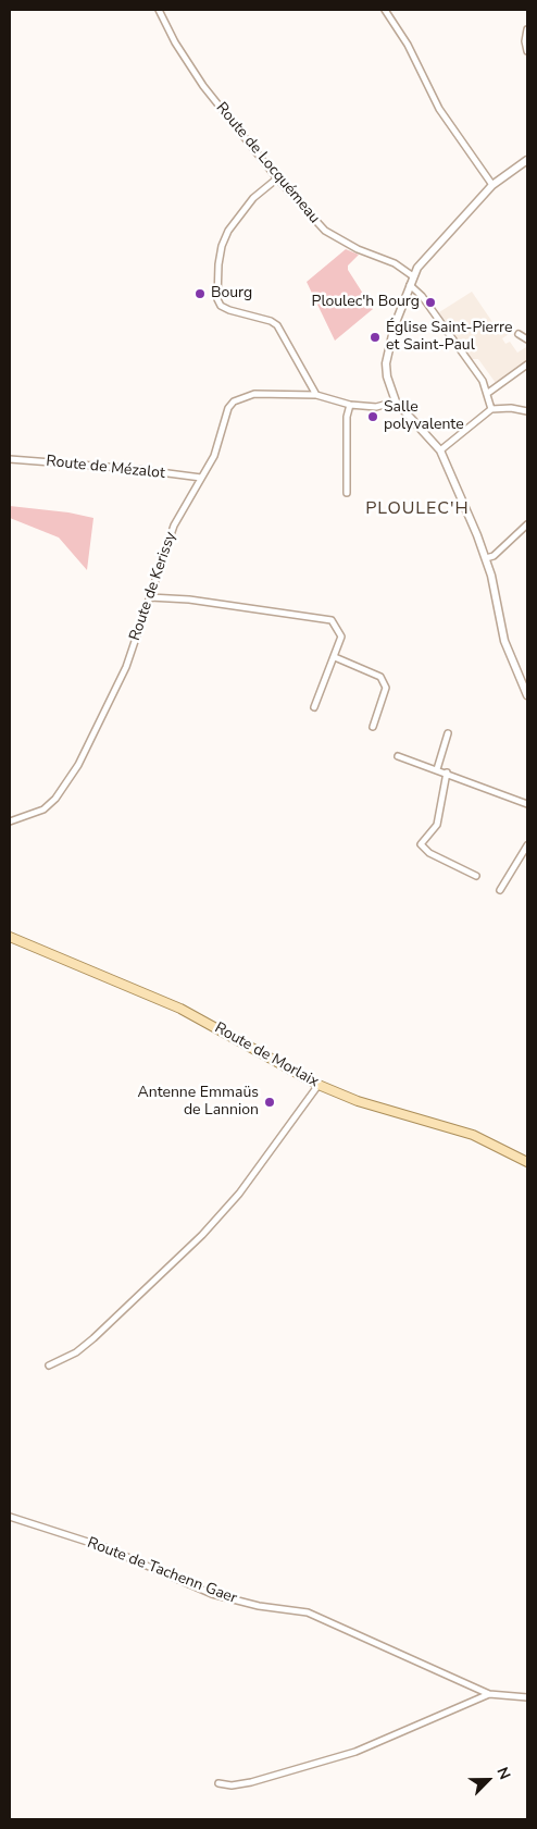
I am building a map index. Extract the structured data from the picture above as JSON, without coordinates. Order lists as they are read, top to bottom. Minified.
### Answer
{"streets":{"main road":["Route de Morlaix"],"street":["Route de Locquémeau","Route de Mézalot","Route de Kerissy","Route de Tachenn Gaer"]},"crossings":[["Route de Mézalot","Route de Kerissy"]],"districts":["PLOULEC'H"],"places":["Bourg","Ploulec'h Bourg","Église Saint-Pierre et Saint-Paul","Salle polyvalente","Antenne Emmaüs de Lannion"],"north":"top right"}
